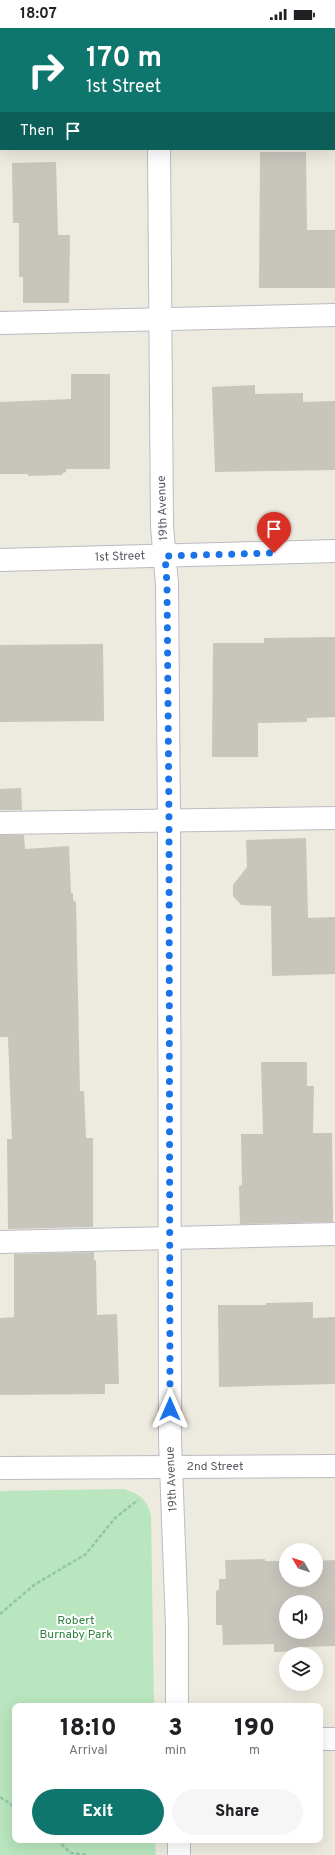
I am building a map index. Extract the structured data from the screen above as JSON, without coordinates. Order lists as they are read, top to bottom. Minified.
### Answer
{"streets":{"street":["19th Avenue","1st Street","2nd Street"]},"crossings":[["19th Avenue","1st Street"],["19th Avenue","2nd Street"]],"parks":["Robert Burnaby Park"],"north":"top left","page":{"status":"18:07","turn":["170 m","1st Street"],"then":"Then","eta":["18:10","Arrival","3","min","190","m"],"buttons":["Exit","Share"]}}
